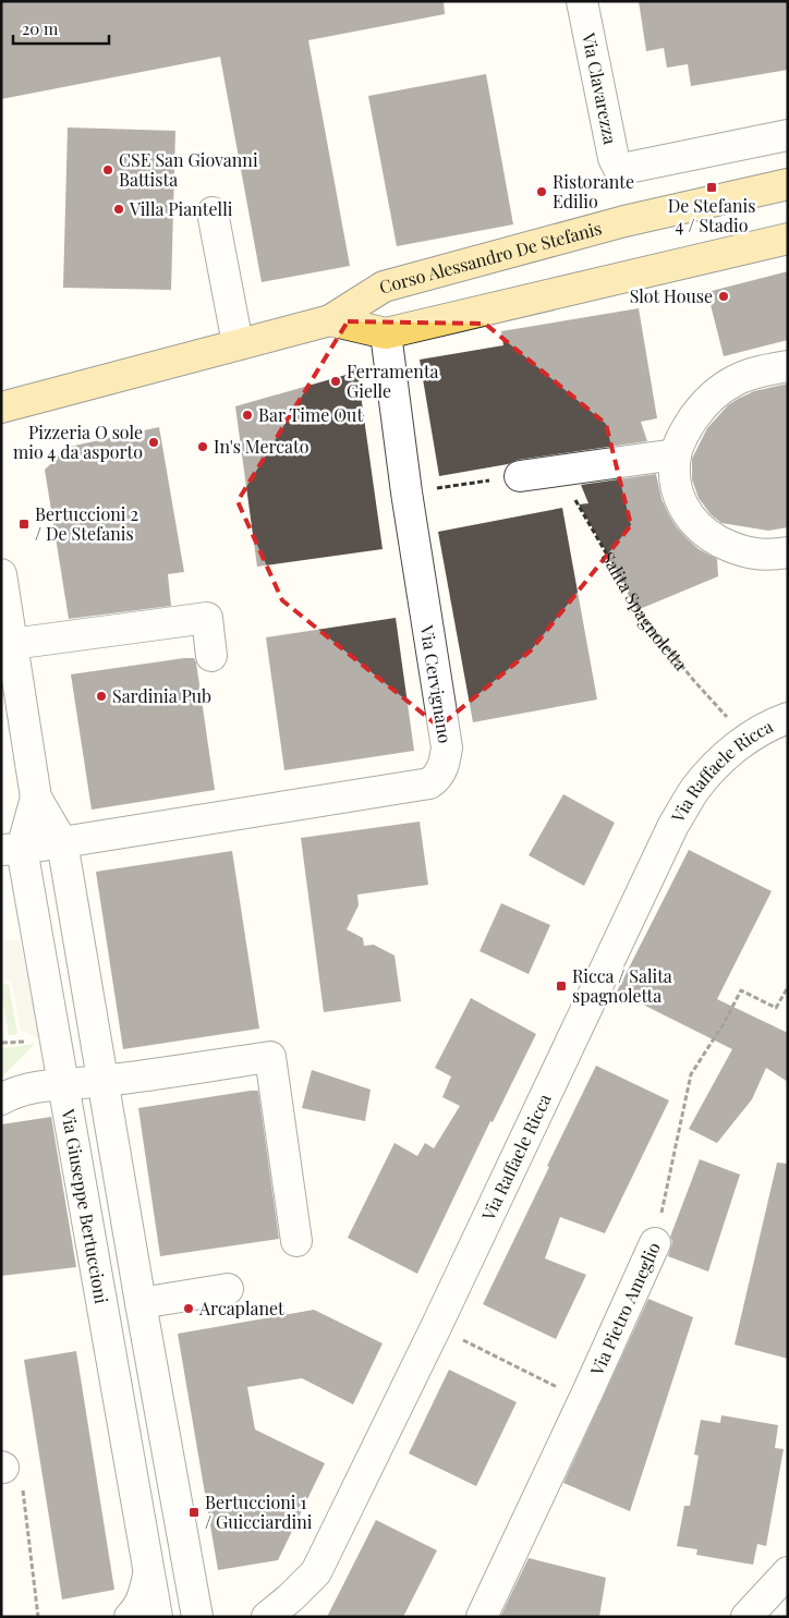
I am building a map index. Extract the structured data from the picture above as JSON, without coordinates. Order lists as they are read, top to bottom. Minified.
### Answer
{"streets":{"main road":["Corso Alessandro De Stefanis"],"street":["Via Clavarezza","Via Cervignano","Via Raffaele Ricca","Via Giuseppe Bertuccioni","Via Pietro Ameglio"],"path":["Salita Spagnoletta"]},"crossings":[["Corso Alessandro De Stefanis","Via Cervignano"],["Salita Spagnoletta","Via Raffaele Ricca"],["Via Cervignano","Via Giuseppe Bertuccioni"]],"places":{"other":["CSE San Giovanni Battista","Ristorante Edilio","Villa Piantelli","Slot House","Ferramenta Gielle","Bar Time Out","Pizzeria O sole mio 4 da asporto","In's Mercato","Sardinia Pub","Arcaplanet"],"transit":["De Stefanis 4 / Stadio","Bertuccioni 2 / De Stefanis","Ricca / Salita spagnoletta","Bertuccioni 1 / Guicciardini"]},"scale_bar":"20 m"}
